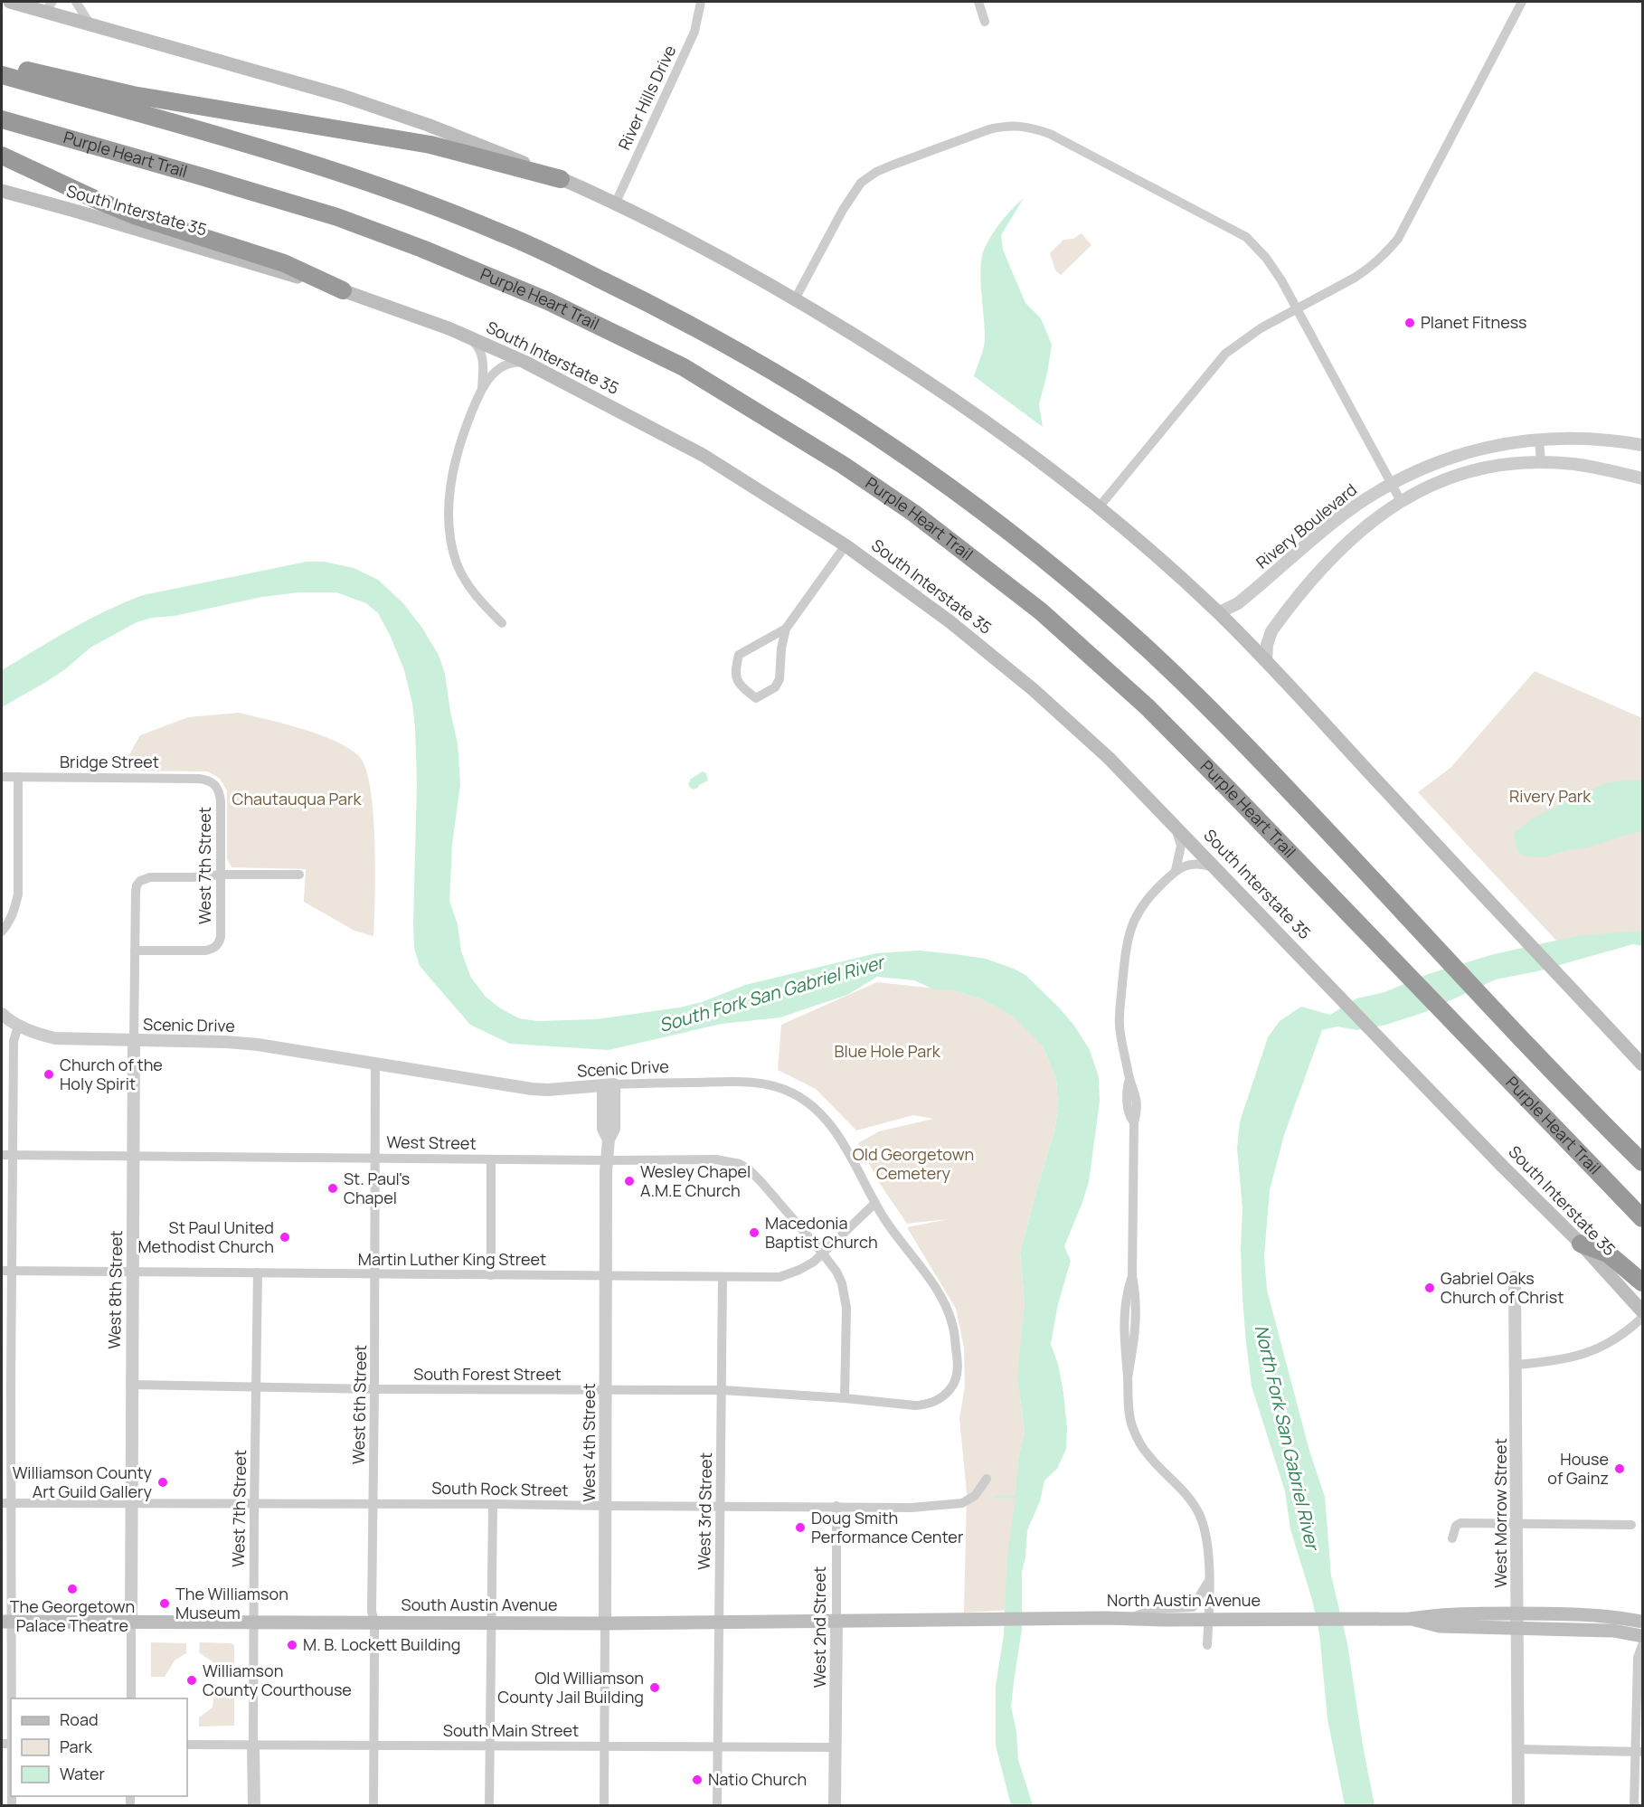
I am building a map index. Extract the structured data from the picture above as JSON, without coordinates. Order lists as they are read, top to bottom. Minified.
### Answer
{"streets":{"highway":["Purple Heart Trail"],"main road":["South Interstate 35","North Austin Avenue","South Austin Avenue"],"street":["River Hills Drive","Rivery Boulevard","Bridge Street","West 7th Street","Scenic Drive","West Street","Martin Luther King Street","West 8th Street","South Forest Street","West 6th Street","West 4th Street","South Rock Street","West 3rd Street","West Morrow Street","West 2nd Street","South Main Street"]},"crossings":[["Bridge Street","West 7th Street"],["West 7th Street","Martin Luther King Street"],["West 7th Street","West 8th Street"],["West 7th Street","South Forest Street"],["West 7th Street","South Rock Street"],["West 7th Street","South Austin Avenue"],["West 7th Street","South Main Street"],["Scenic Drive","Martin Luther King Street"],["Scenic Drive","West 8th Street"],["Scenic Drive","South Forest Street"],["Scenic Drive","West 6th Street"],["Scenic Drive","West 4th Street"],["West Street","Martin Luther King Street"],["West Street","West 8th Street"],["West Street","West 6th Street"],["West Street","West 4th Street"],["Martin Luther King Street","West 8th Street"],["Martin Luther King Street","West 6th Street"],["Martin Luther King Street","West 4th Street"],["Martin Luther King Street","West 3rd Street"],["West 8th Street","South Forest Street"],["West 8th Street","South Rock Street"],["West 8th Street","South Austin Avenue"],["South Forest Street","West 6th Street"],["South Forest Street","West 4th Street"],["South Forest Street","West 3rd Street"],["West 6th Street","South Rock Street"],["West 6th Street","South Austin Avenue"],["West 6th Street","South Main Street"],["West 4th Street","South Rock Street"],["West 4th Street","South Austin Avenue"],["West 4th Street","South Main Street"],["South Rock Street","West 3rd Street"],["South Rock Street","West 2nd Street"],["West 3rd Street","South Austin Avenue"],["West 3rd Street","South Main Street"],["West Morrow Street","North Austin Avenue"],["North Austin Avenue","South Austin Avenue"],["South Austin Avenue","West 2nd Street"],["West 2nd Street","South Main Street"]],"water":["South Fork San Gabriel River","North Fork San Gabriel River"],"parks":["Rivery Park","Chautauqua Park","Blue Hole Park","Old Georgetown Cemetery"],"places":["Planet Fitness","Church of the Holy Spirit","Wesley Chapel A.M.E Church","St. Paul's Chapel","Macedonia Baptist Church","St Paul United Methodist Church","Gabriel Oaks Church of Christ","House of Gainz","Williamson County Art Guild Gallery","Doug Smith Performance Center","The Georgetown Palace Theatre","The Williamson Museum","M. B. Lockett Building","Williamson County Courthouse","Old Williamson County Jail Building","Natio Church"],"legend":["Road","Park","Water"]}
